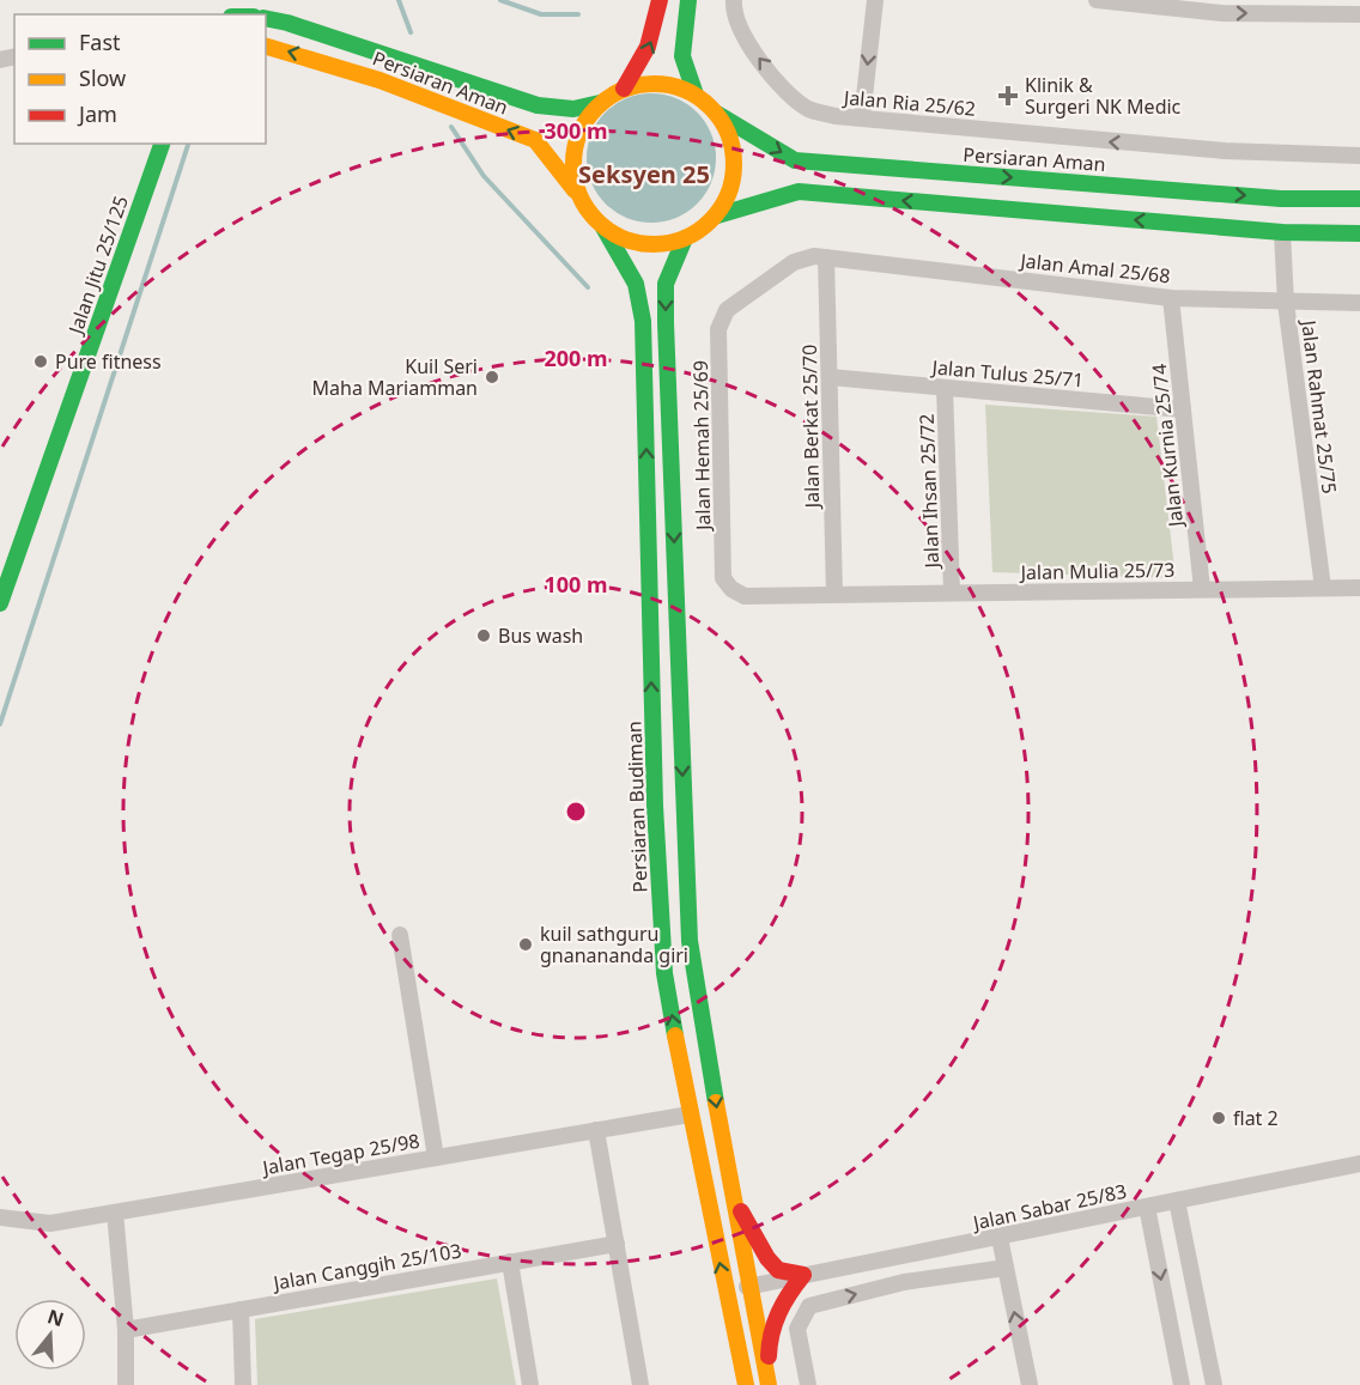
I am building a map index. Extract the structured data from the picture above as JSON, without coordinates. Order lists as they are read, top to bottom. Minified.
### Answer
{"streets":{"main road":["Persiaran Aman","Jalan Jitu 25/125","Persiaran Budiman"],"street":["Jalan Ria 25/62","Jalan Amal 25/68","Jalan Tulus 25/71","Jalan Rahmat 25/75","Jalan Berkat 25/70","Jalan Hemah 25/69","Jalan Kurnia 25/74","Jalan Ihsan 25/72","Jalan Mulia 25/73","Jalan Tegap 25/98","Jalan Sabar 25/83","Jalan Canggih 25/103"]},"crossings":[["Persiaran Aman","Persiaran Budiman"],["Jalan Amal 25/68","Jalan Rahmat 25/75"],["Jalan Amal 25/68","Jalan Berkat 25/70"],["Jalan Amal 25/68","Jalan Hemah 25/69"],["Jalan Amal 25/68","Jalan Kurnia 25/74"],["Jalan Tulus 25/71","Jalan Berkat 25/70"],["Jalan Tulus 25/71","Jalan Kurnia 25/74"],["Jalan Tulus 25/71","Jalan Ihsan 25/72"],["Jalan Rahmat 25/75","Jalan Mulia 25/73"],["Jalan Berkat 25/70","Jalan Hemah 25/69"],["Jalan Berkat 25/70","Jalan Mulia 25/73"],["Jalan Hemah 25/69","Jalan Mulia 25/73"],["Jalan Kurnia 25/74","Jalan Mulia 25/73"],["Jalan Ihsan 25/72","Jalan Mulia 25/73"],["Persiaran Budiman","Jalan Tegap 25/98"]],"districts":["Seksyen 25"],"places":{"health":["Klinik & Surgeri NK Medic"],"other":["Pure fitness","Kuil Seri Maha Mariamman","Bus wash","kuil sathguru gnanananda giri","flat 2"]},"legend":["Fast","Slow","Jam"],"north":"top","rings":["300 m","200 m","100 m"]}
